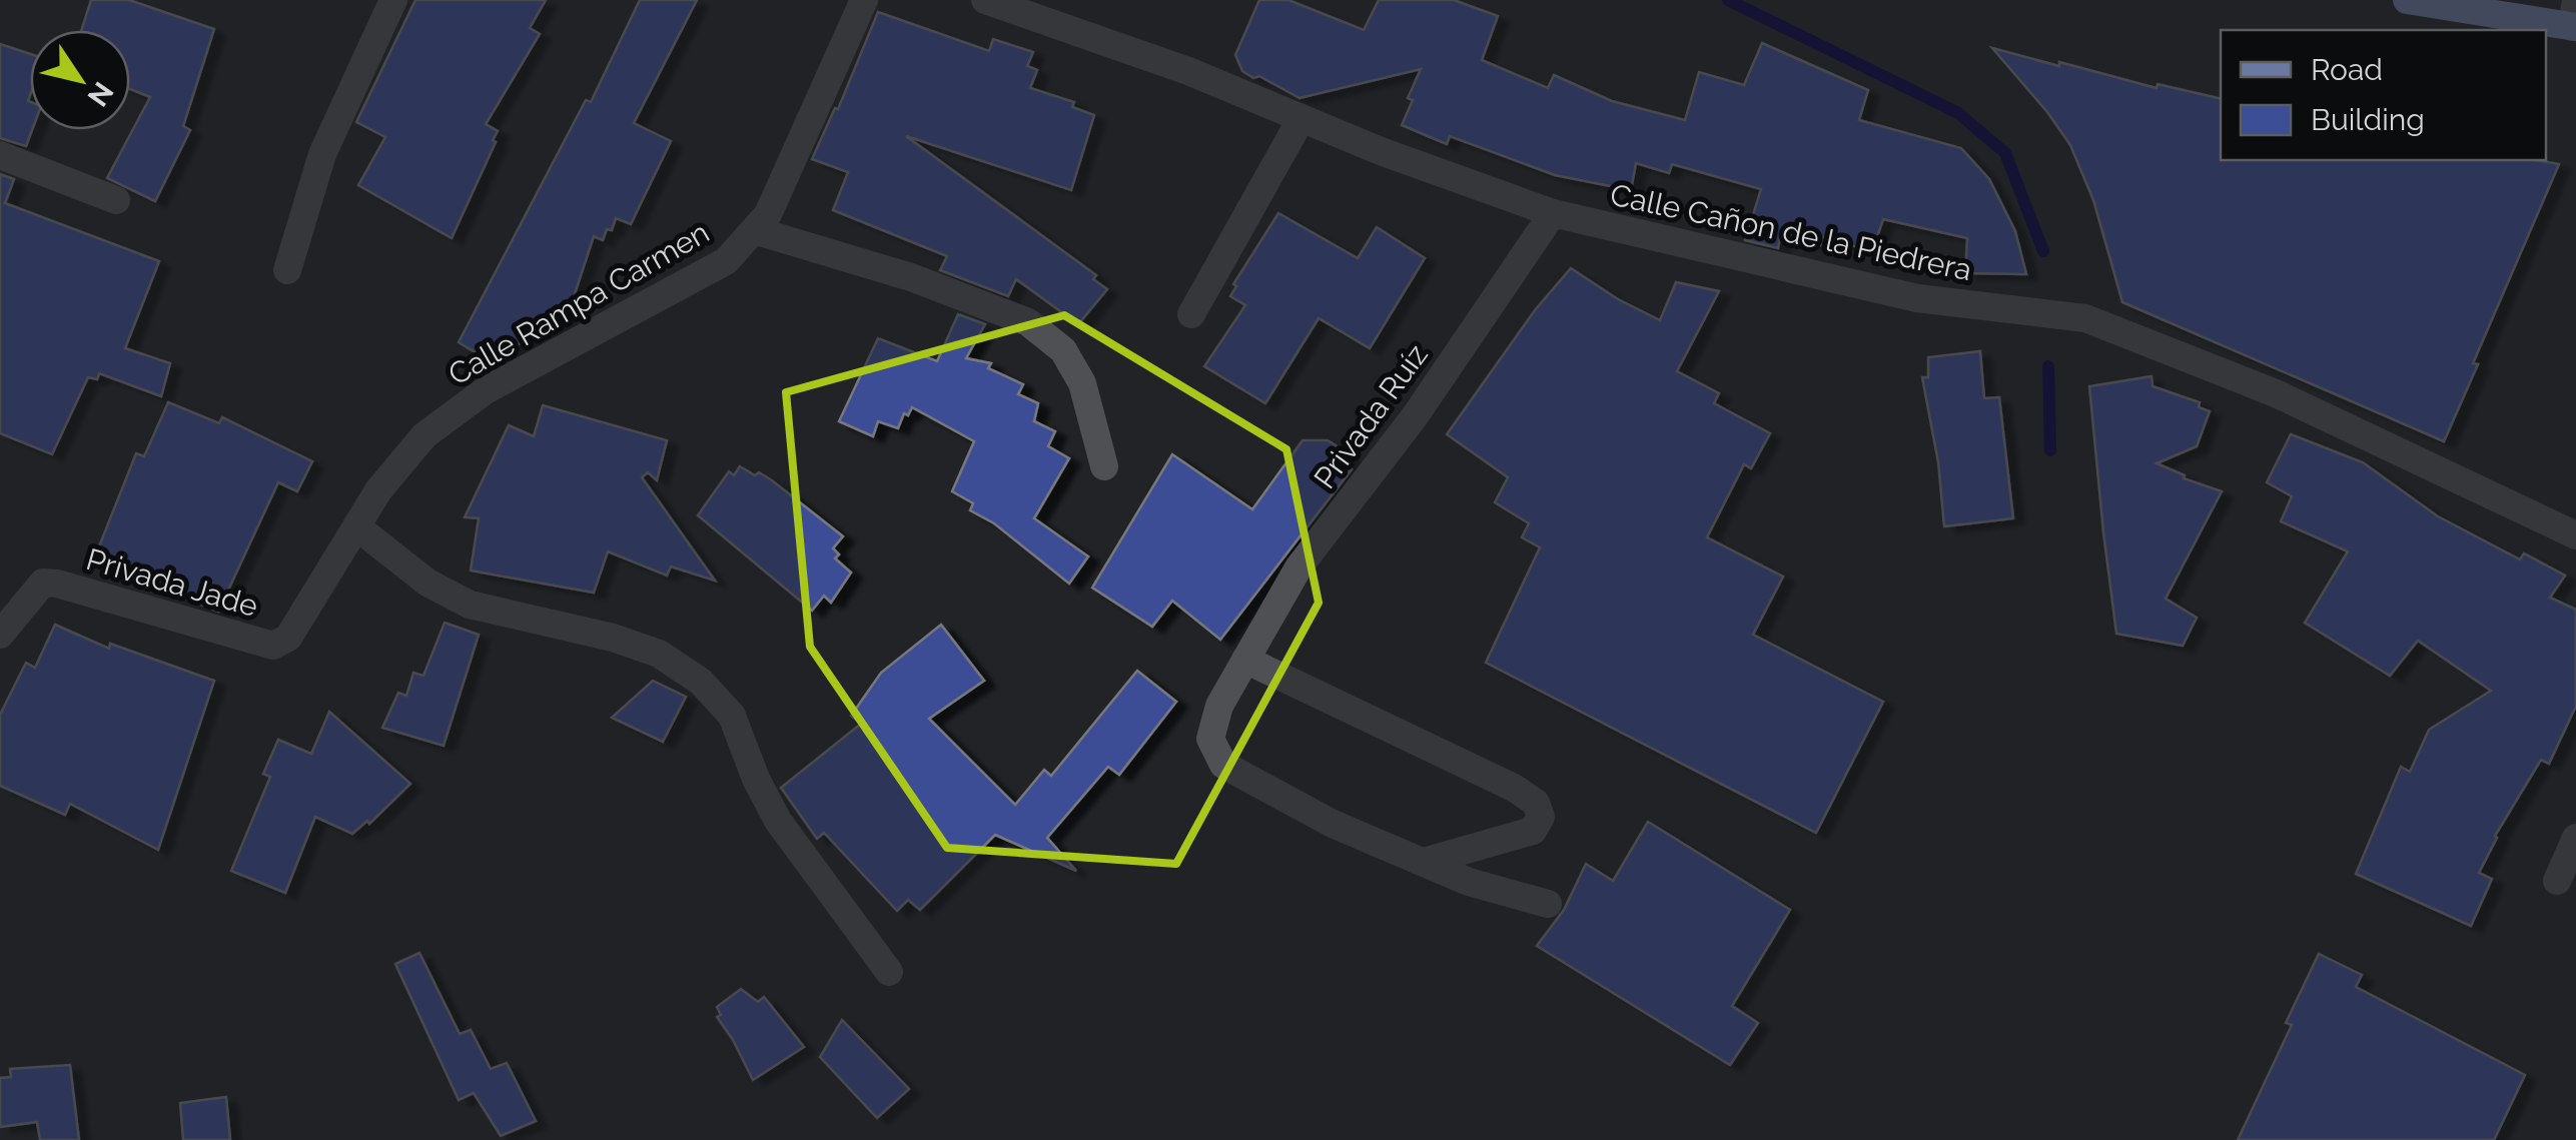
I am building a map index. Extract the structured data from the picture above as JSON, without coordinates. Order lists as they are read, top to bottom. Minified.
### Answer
{"streets":{"street":["Calle Cañon de la Piedrera","Calle Rampa Carmen","Privada Ruíz","Privada Jade"]},"crossings":[["Calle Cañon de la Piedrera","Privada Ruíz"],["Calle Rampa Carmen","Privada Jade"]],"legend":["Road","Building"],"north":"bottom right"}
